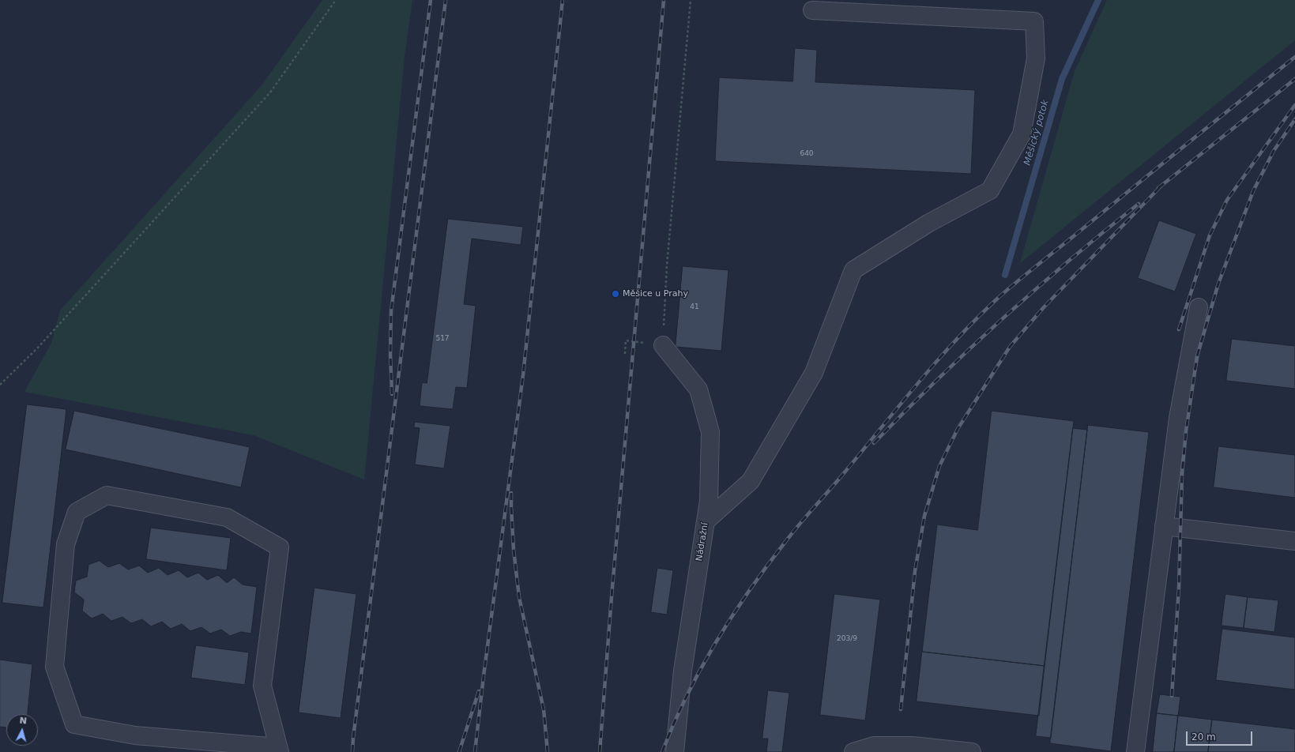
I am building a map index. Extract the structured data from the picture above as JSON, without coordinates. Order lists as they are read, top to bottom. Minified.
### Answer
{"streets":{"lane":["Nádražní"]},"water":["Měšický potok"],"places":["Měšice u Prahy"],"house_numbers":["640","41","517","203/9"],"scale_bar":"20 m","north":"top"}
